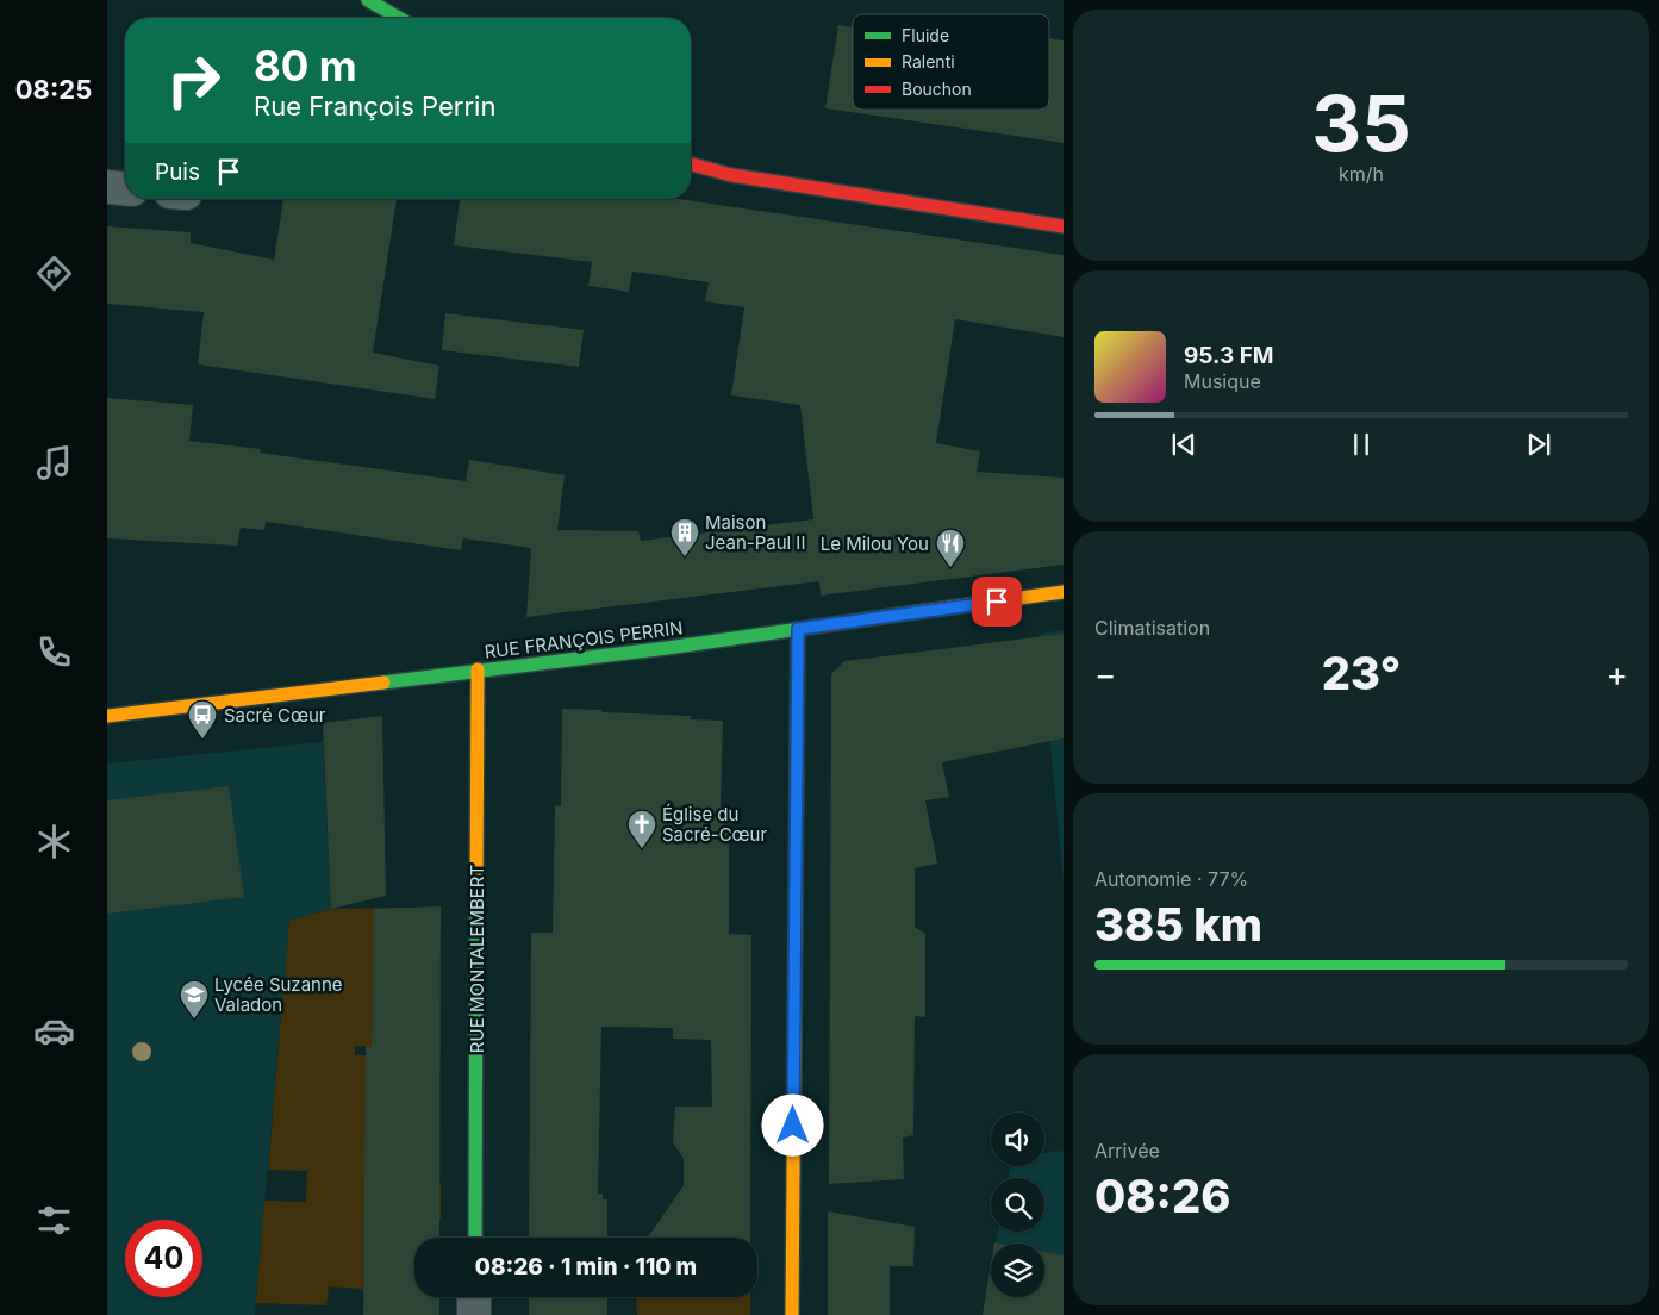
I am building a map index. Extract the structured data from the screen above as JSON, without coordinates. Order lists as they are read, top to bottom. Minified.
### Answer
{"streets":{"main road":["RUE FRANÇOIS PERRIN","RUE MONTALEMBERT"]},"crossings":[["RUE FRANÇOIS PERRIN","RUE MONTALEMBERT"]],"places":{"building":["Maison Jean-Paul II"],"restaurant":["Le Milou You"],"bus stop":["Sacré Cœur"],"church":["Église du Sacré-Cœur"],"school or university":["Lycée Suzanne Valadon"]},"legend":["Fluide","Ralenti","Bouchon"],"page":{"tabs":"08:25","tile":[["35","km/h"],"Climatisation",["Autonomie · 77%","385 km"],["Arrivée","08:26"]],"turn":["80 m","Rue François Perrin"],"then":"Puis","song":["95.3 FM","Musique"],"heat":["−","23°","+"],"limit":"40","trip":"08:26 · 1 min · 110 m"}}
